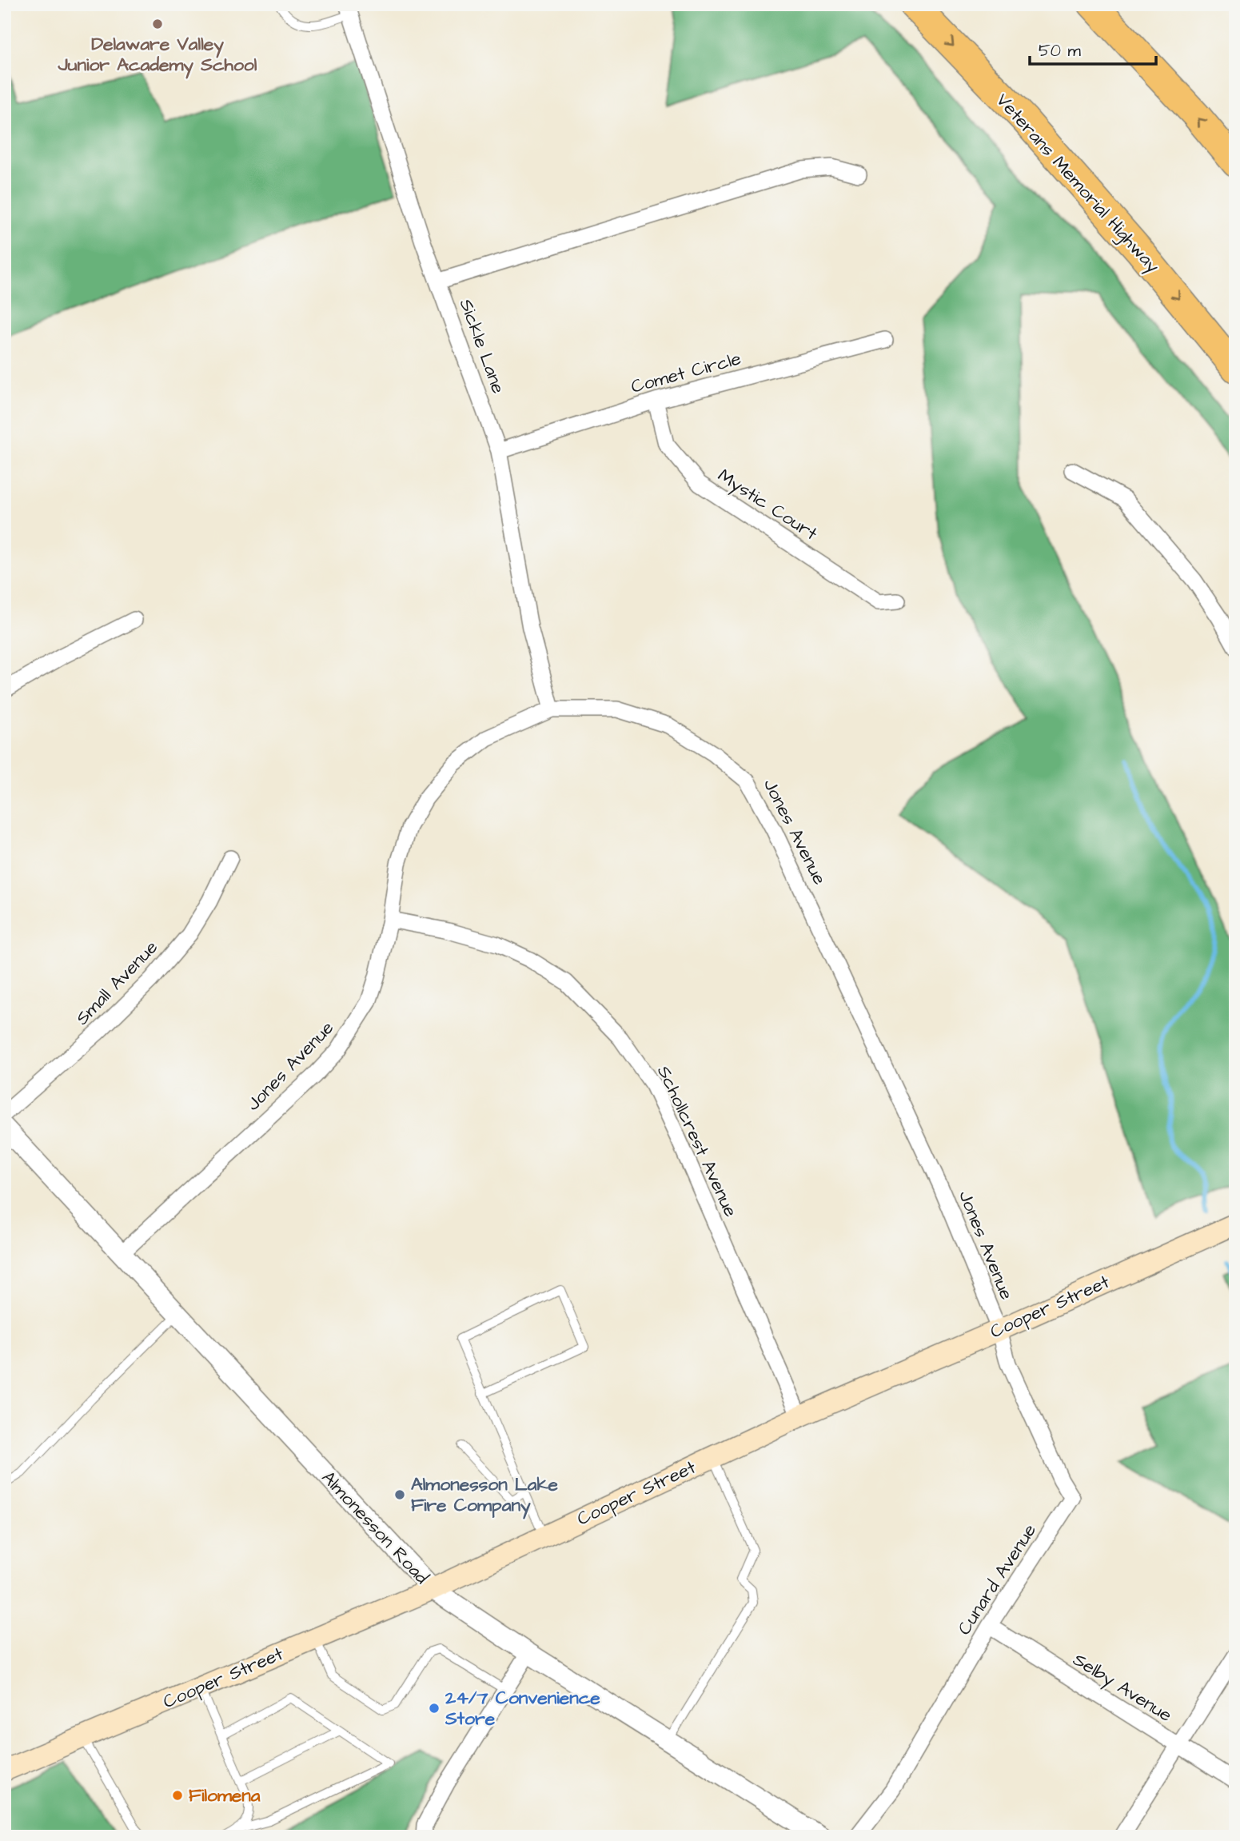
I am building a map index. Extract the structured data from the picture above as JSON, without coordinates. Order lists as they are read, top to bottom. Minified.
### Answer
{"streets":{"highway":["Veterans Memorial Highway"],"main road":["Cooper Street"],"street":["Sickle Lane","Comet Circle","Mystic Court","Jones Avenue","Small Avenue","Schollcrest Avenue","Almonesson Road","Cunard Avenue","Selby Avenue"]},"crossings":[["Sickle Lane","Comet Circle"],["Sickle Lane","Jones Avenue"],["Comet Circle","Mystic Court"],["Jones Avenue","Schollcrest Avenue"],["Jones Avenue","Cooper Street"],["Jones Avenue","Almonesson Road"],["Jones Avenue","Cunard Avenue"],["Schollcrest Avenue","Cooper Street"],["Cooper Street","Almonesson Road"],["Cooper Street","Cunard Avenue"],["Cunard Avenue","Selby Avenue"]],"places":["Delaware Valley Junior Academy School","Almonesson Lake Fire Company","24/7 Convenience Store","Filomena"],"scale_bar":"50 m"}
